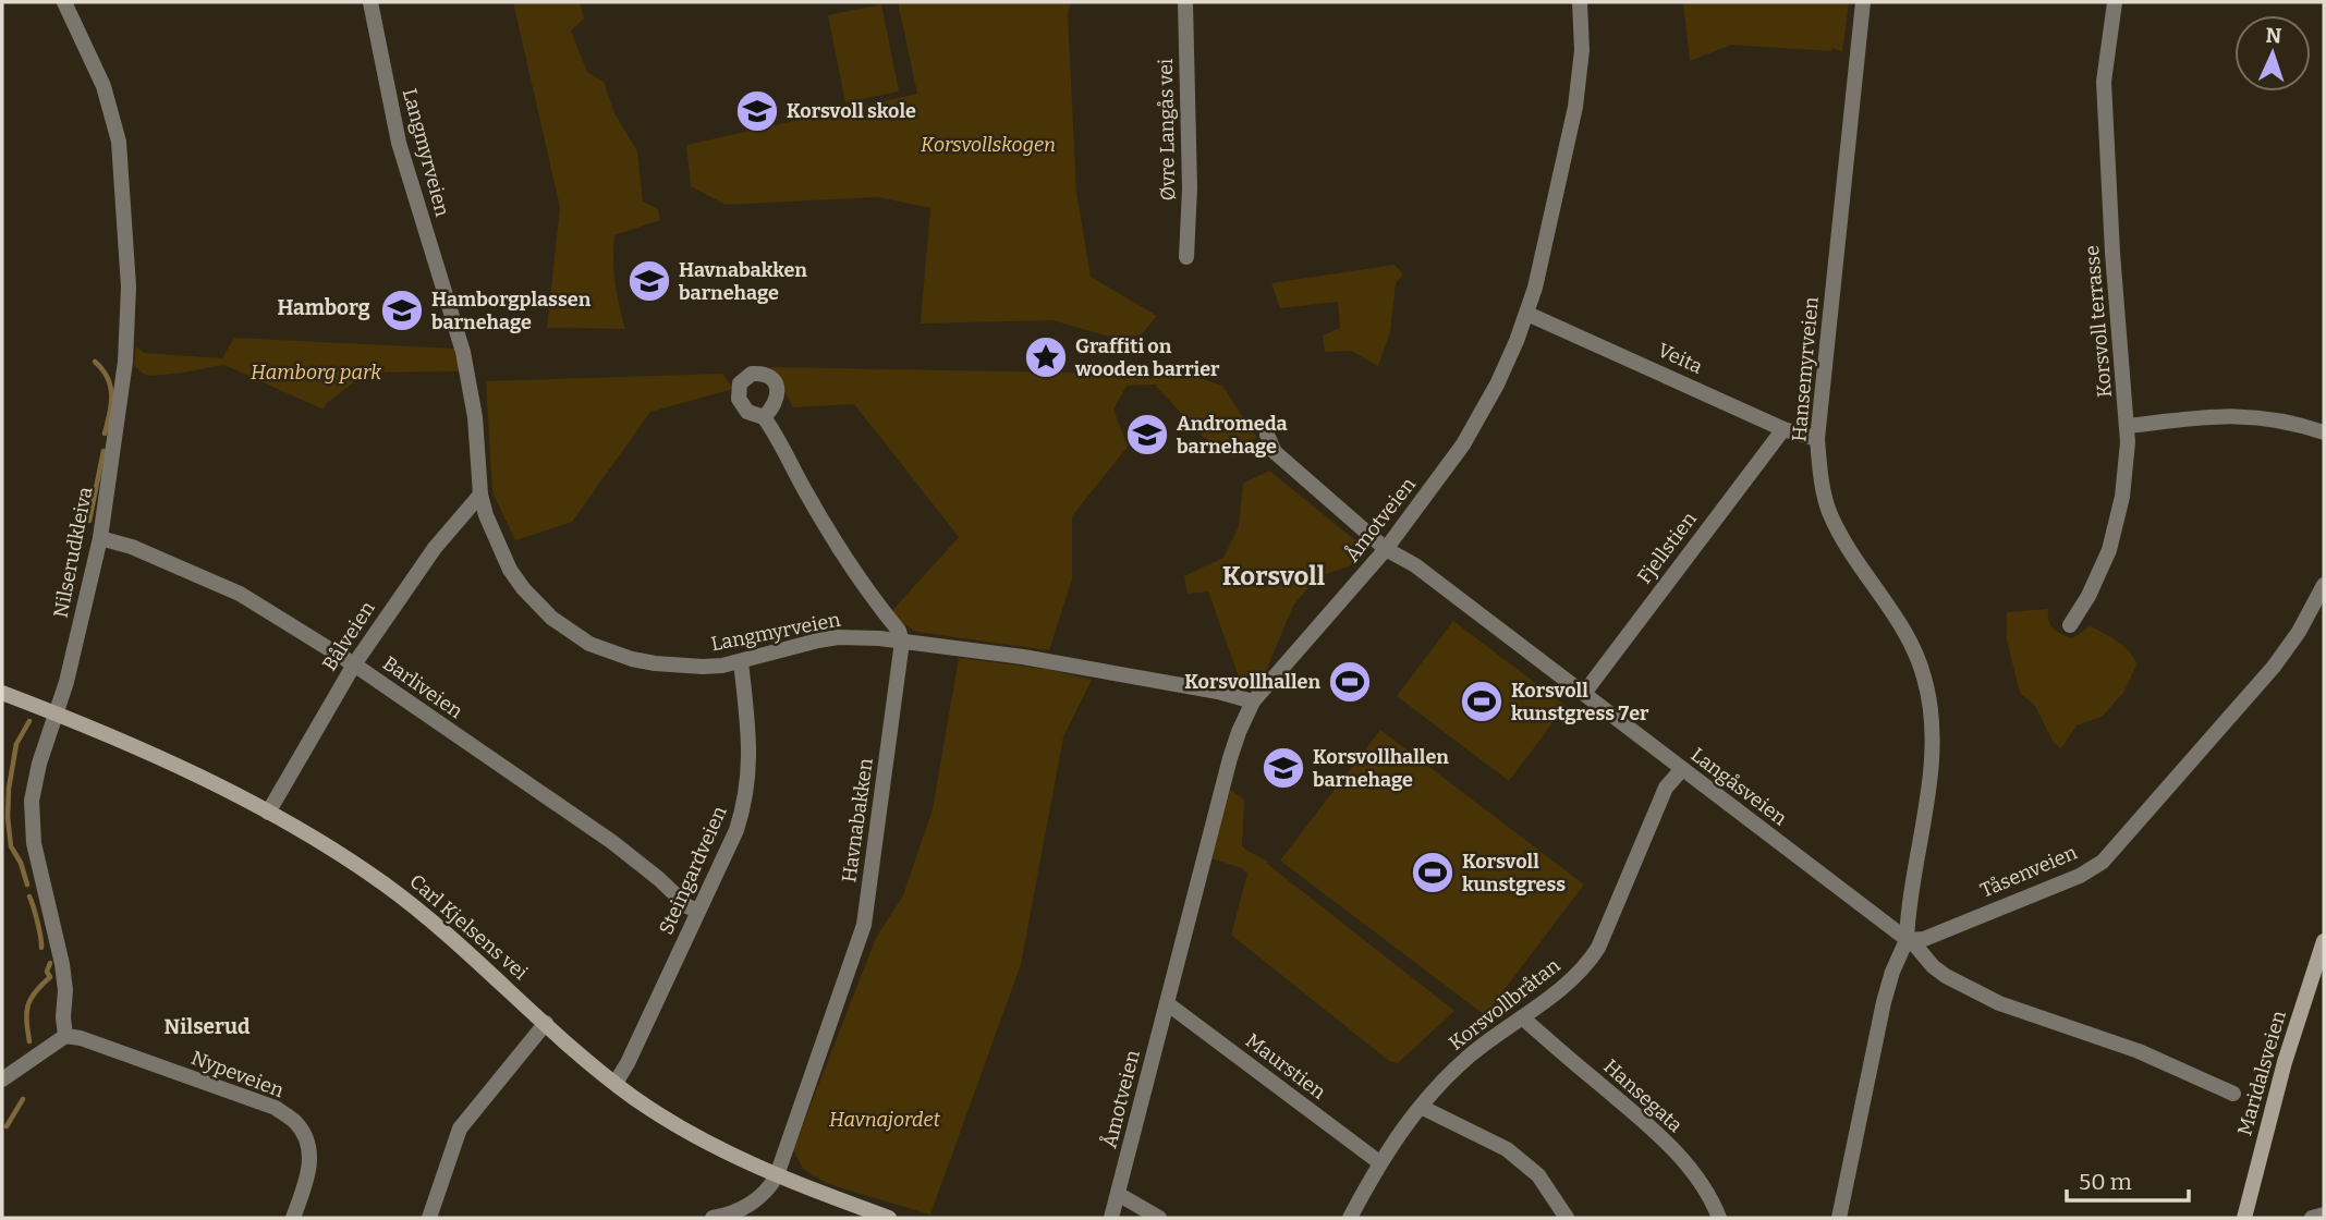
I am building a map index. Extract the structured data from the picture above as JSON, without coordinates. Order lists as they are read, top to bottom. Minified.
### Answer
{"streets":{"main road":["Carl Kjelsens vei","Maridalsveien"],"street":["Øvre Langås vei","Langmyrveien","Korsvoll terrasse","Veita","Hansemyrveien","Åmotveien","Fjellstien","Nilserudkleiva","Bålveien","Barliveien","Langåsveien","Havnabakken","Steingardveien","Tåsenveien","Korsvollbråtan","Maurstien","Nypeveien","Hansegata"]},"crossings":[["Langmyrveien","Åmotveien"],["Langmyrveien","Bålveien"],["Langmyrveien","Havnabakken"],["Langmyrveien","Steingardveien"],["Veita","Hansemyrveien"],["Veita","Åmotveien"],["Veita","Fjellstien"],["Hansemyrveien","Langåsveien"],["Hansemyrveien","Tåsenveien"],["Åmotveien","Langåsveien"],["Åmotveien","Maurstien"],["Fjellstien","Langåsveien"],["Nilserudkleiva","Barliveien"],["Nilserudkleiva","Carl Kjelsens vei"],["Nilserudkleiva","Nypeveien"],["Bålveien","Barliveien"],["Bålveien","Carl Kjelsens vei"],["Barliveien","Steingardveien"],["Langåsveien","Tåsenveien"],["Langåsveien","Korsvollbråtan"],["Havnabakken","Carl Kjelsens vei"],["Steingardveien","Carl Kjelsens vei"],["Korsvollbråtan","Maurstien"],["Korsvollbråtan","Hansegata"]],"districts":["Hamborg","Korsvoll","Nilserud"],"parks":["Korsvollskogen","Hamborg park","Havnajordet"],"places":{"school or university":["Korsvoll skole","Havnabakken barnehage","Hamborgplassen barnehage","Andromeda barnehage","Korsvollhallen barnehage"],"place":["Graffiti on wooden barrier"],"sports":["Korsvollhallen","Korsvoll kunstgress 7er","Korsvoll kunstgress"]},"scale_bar":"50 m","north":"top"}
